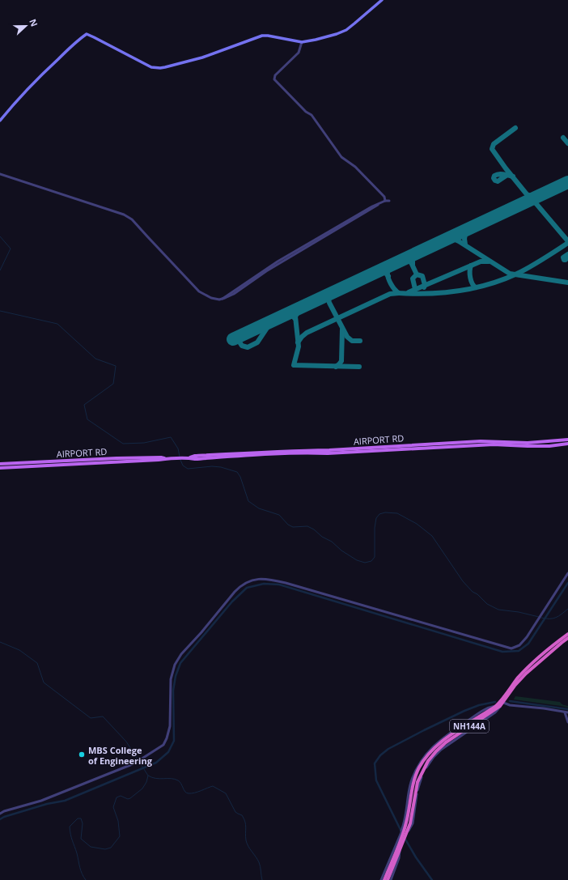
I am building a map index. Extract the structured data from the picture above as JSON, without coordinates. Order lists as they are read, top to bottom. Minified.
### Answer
{"streets":{"highway":["NH144A"],"main road":["AIRPORT RD"]},"places":["MBS College of Engineering"],"north":"right"}
